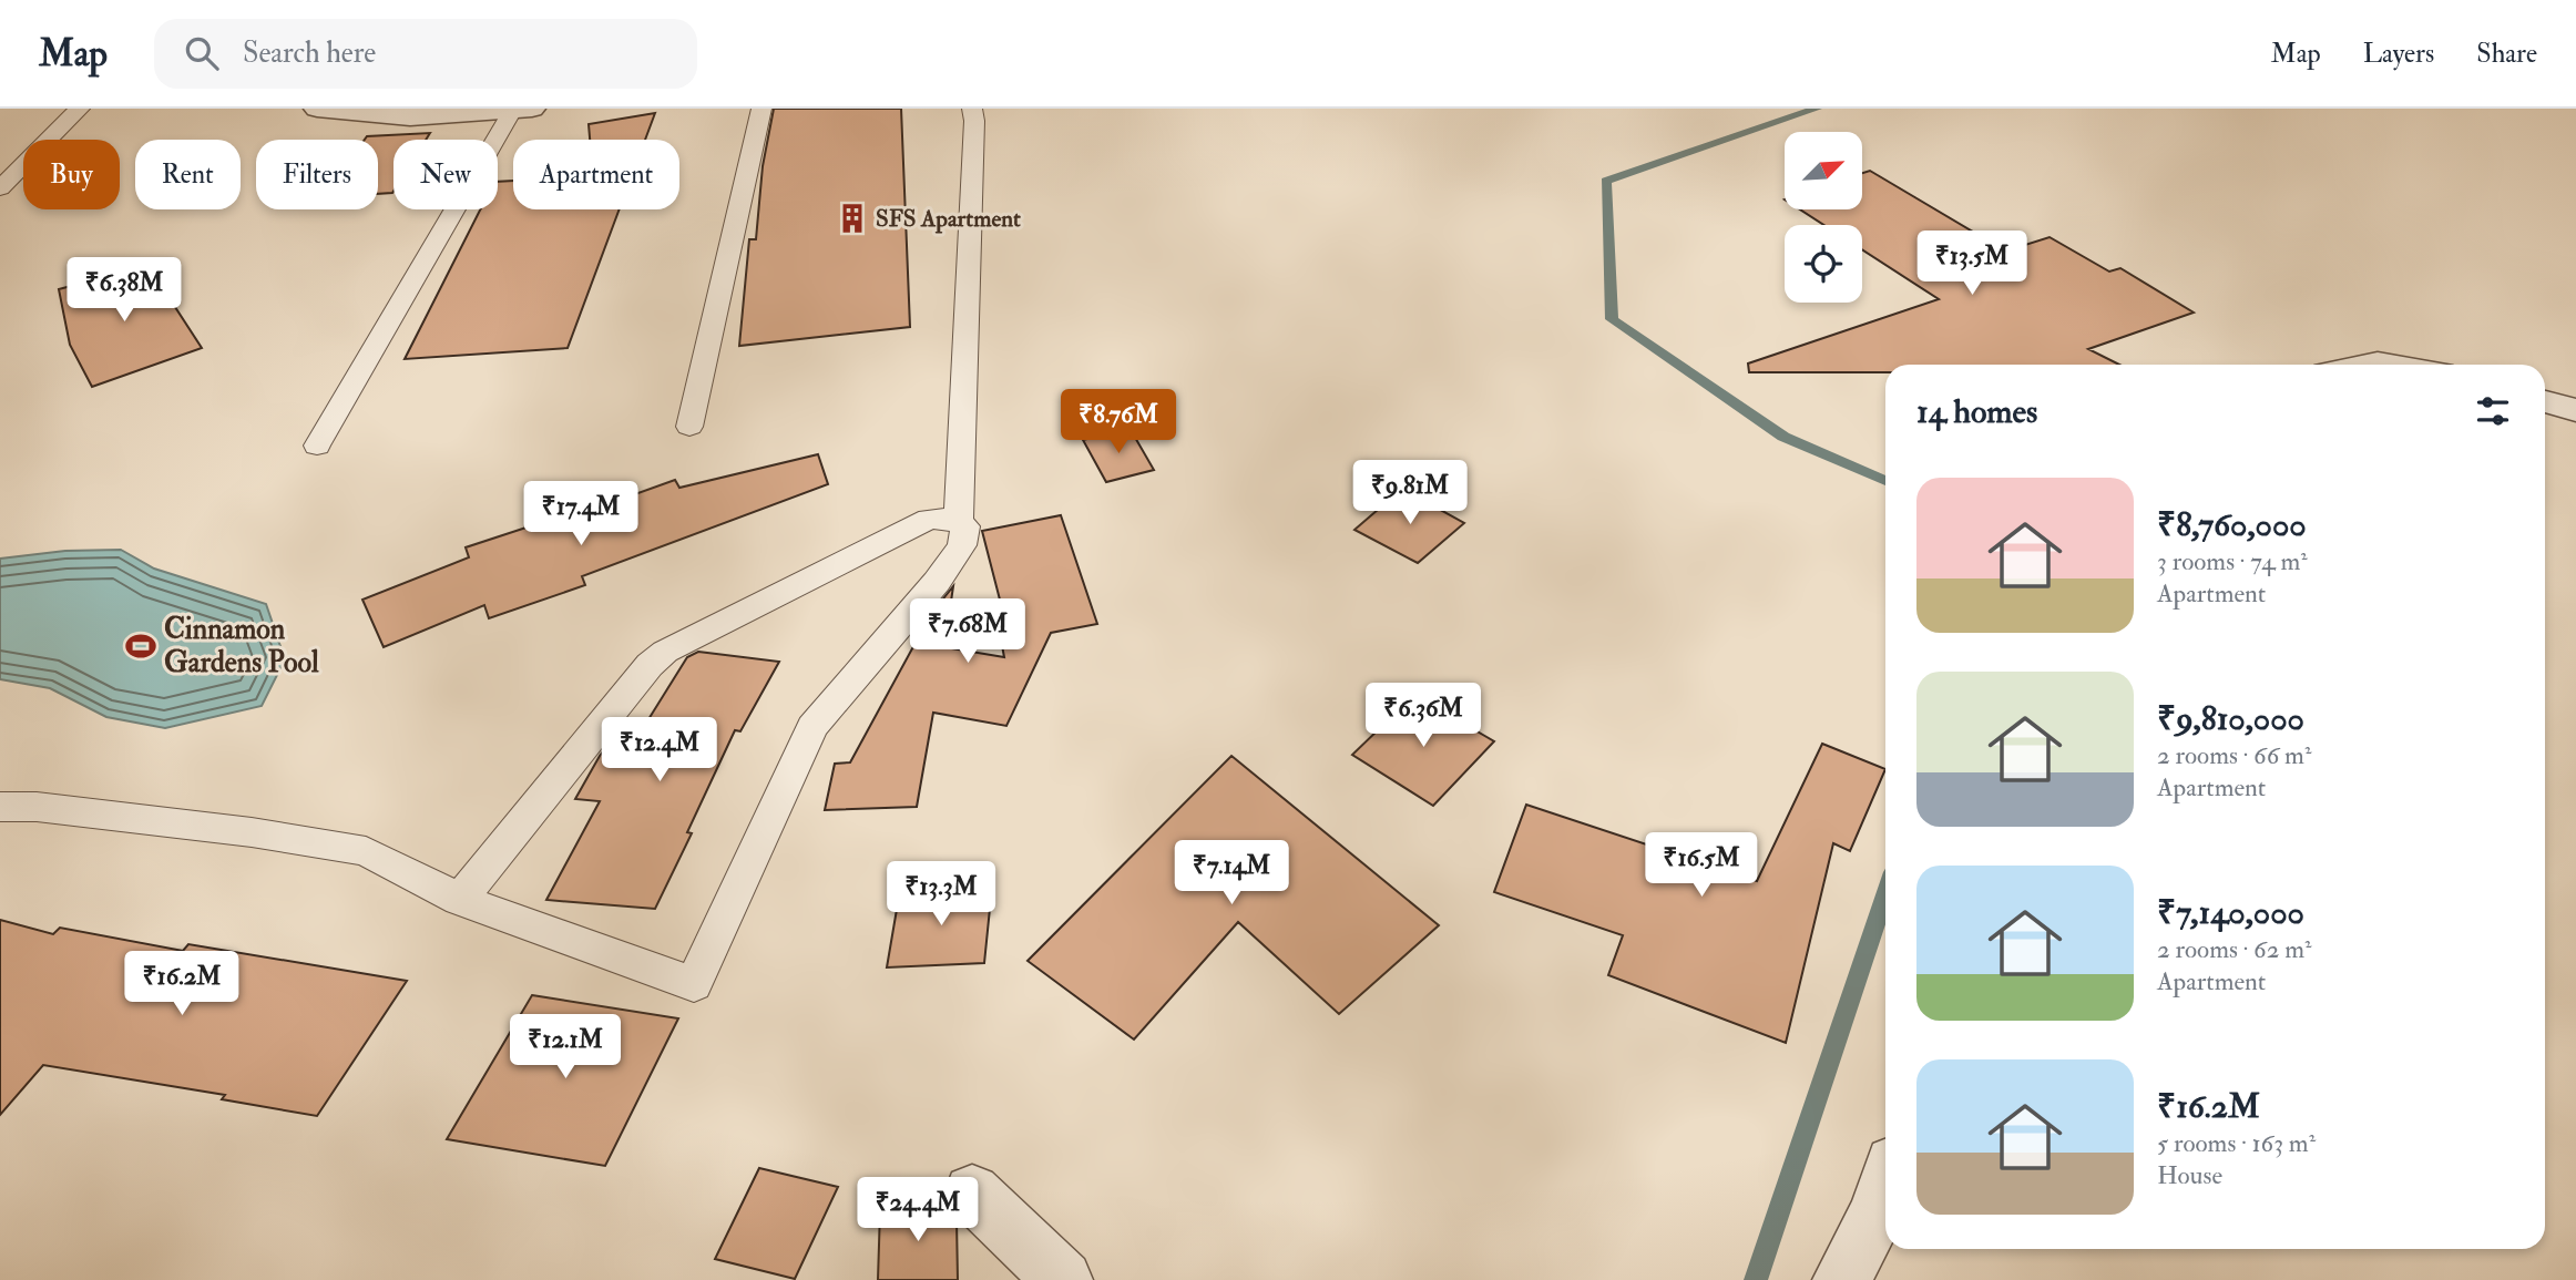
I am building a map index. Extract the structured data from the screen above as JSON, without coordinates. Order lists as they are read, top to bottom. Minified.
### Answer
{"places":{"building":["SFS Apartment"],"sports":["Cinnamon Gardens Pool"]},"north":"top right","page":{"header":"Map","search":"Search here","nav":["Map","Layers","Share"],"chip":["Buy","Rent","Filters","New","Apartment"],"price":["₹13.5M","₹6.38M","₹8.76M","₹9.81M","₹17.4M","₹7.68M","₹6.36M","₹12.4M","₹16.5M","₹7.14M","₹13.3M","₹16.2M","₹12.1M","₹24.4M"],"heading":"14 homes","list":[{"name":"₹8,760,000","note":"3 rooms · 74 m² · Apartment"},{"name":"₹9,810,000","note":"2 rooms · 66 m² · Apartment"},{"name":"₹7,140,000","note":"2 rooms · 62 m² · Apartment"},{"name":"₹16.2M","note":"5 rooms · 163 m² · House"}]}}
